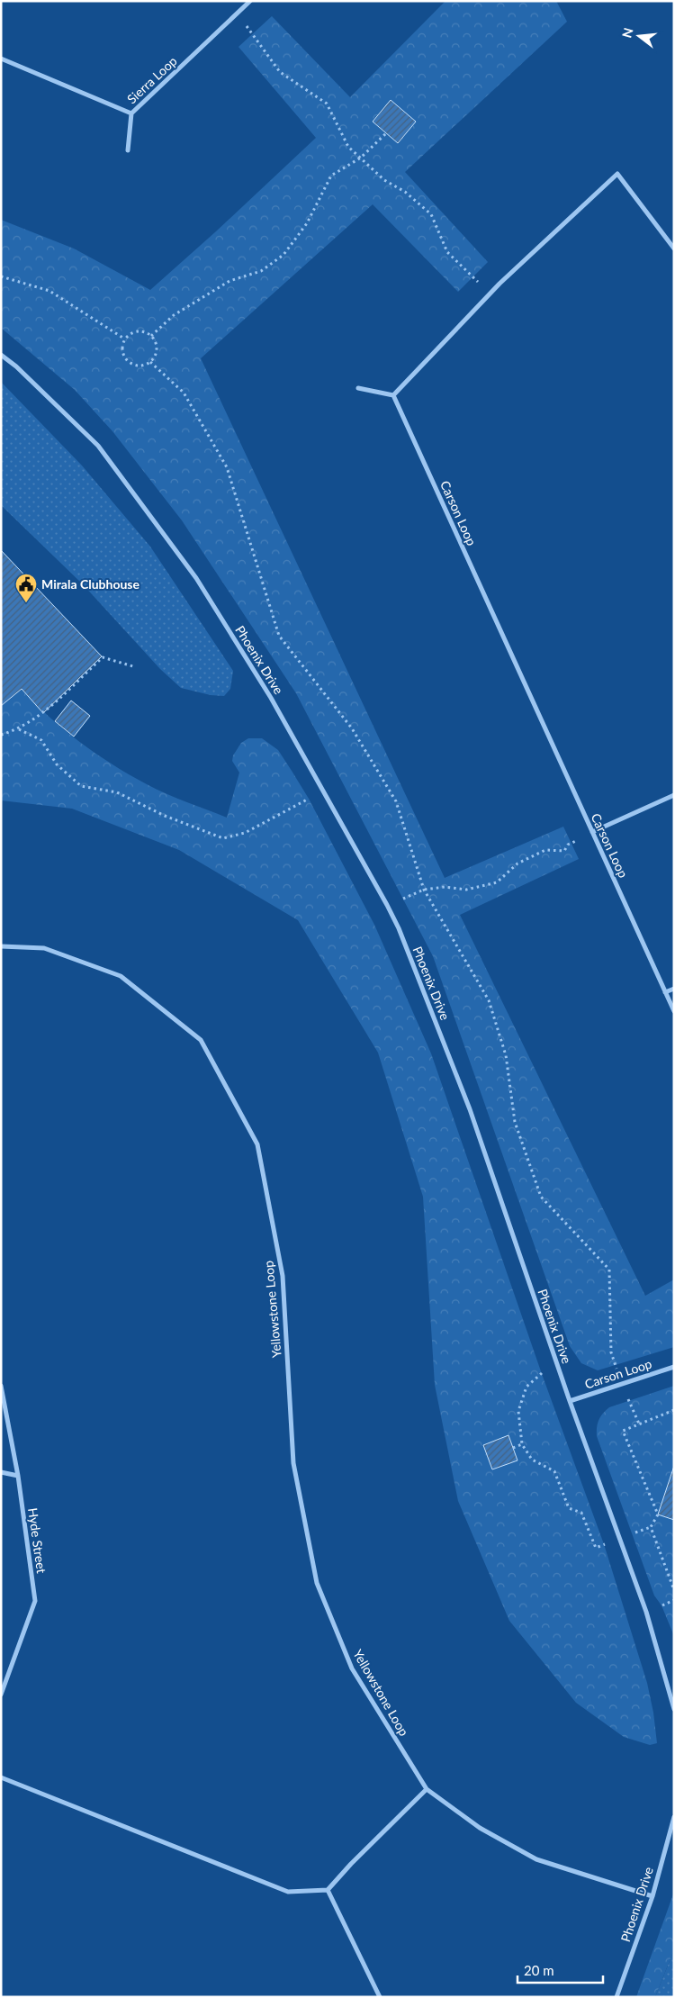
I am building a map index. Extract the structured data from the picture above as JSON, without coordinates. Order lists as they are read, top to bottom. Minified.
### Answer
{"streets":{"street":["Sierra Loop","Carson Loop","Phoenix Drive","Yellowstone Loop","Hyde Street"]},"crossings":[["Carson Loop","Phoenix Drive"],["Phoenix Drive","Yellowstone Loop"]],"places":{"public building":["Mirala Clubhouse"]},"scale_bar":"20 m","north":"left"}
